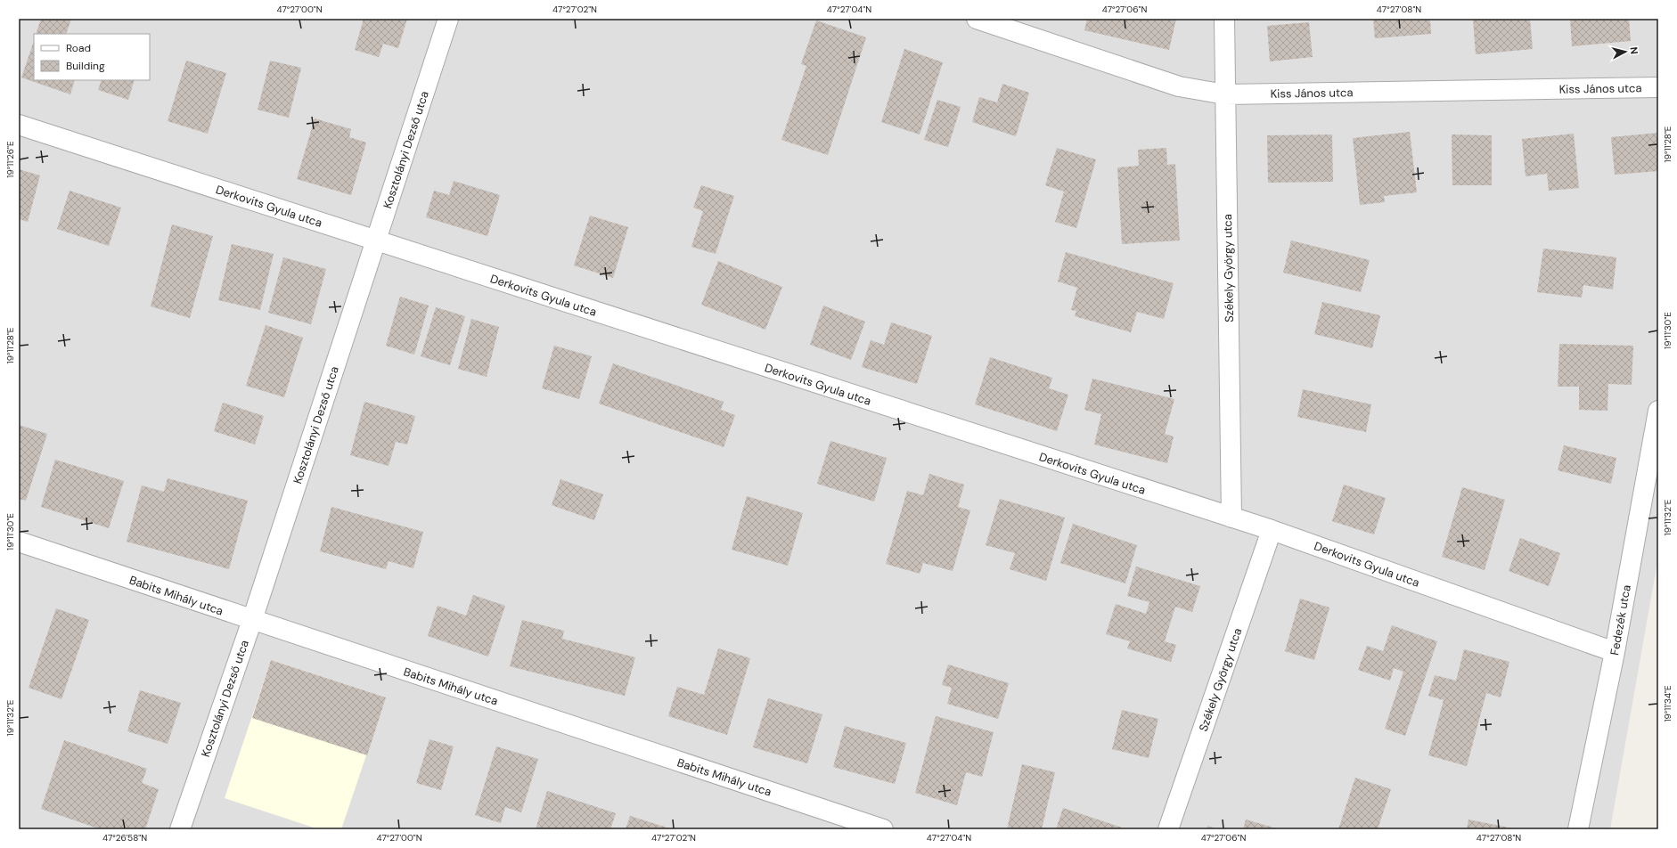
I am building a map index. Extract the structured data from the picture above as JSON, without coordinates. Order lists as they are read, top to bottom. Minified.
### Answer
{"streets":{"street":["Kiss János utca","Kosztolányi Dezső utca","Derkovits Gyula utca","Székely György utca","Babits Mihály utca","Fedezék utca"]},"crossings":[["Kiss János utca","Székely György utca"],["Kosztolányi Dezső utca","Derkovits Gyula utca"],["Kosztolányi Dezső utca","Babits Mihály utca"],["Derkovits Gyula utca","Székely György utca"],["Derkovits Gyula utca","Fedezék utca"]],"legend":["Road","Building"],"north":"right","coordinates":["47°27'00\"N","47°27'02\"N","47°27'04\"N","47°27'06\"N","47°27'08\"N","19°11'28\"E","19°11'26\"E","19°11'30\"E","19°11'32\"E","19°11'34\"E","47°26'58\"N"]}
